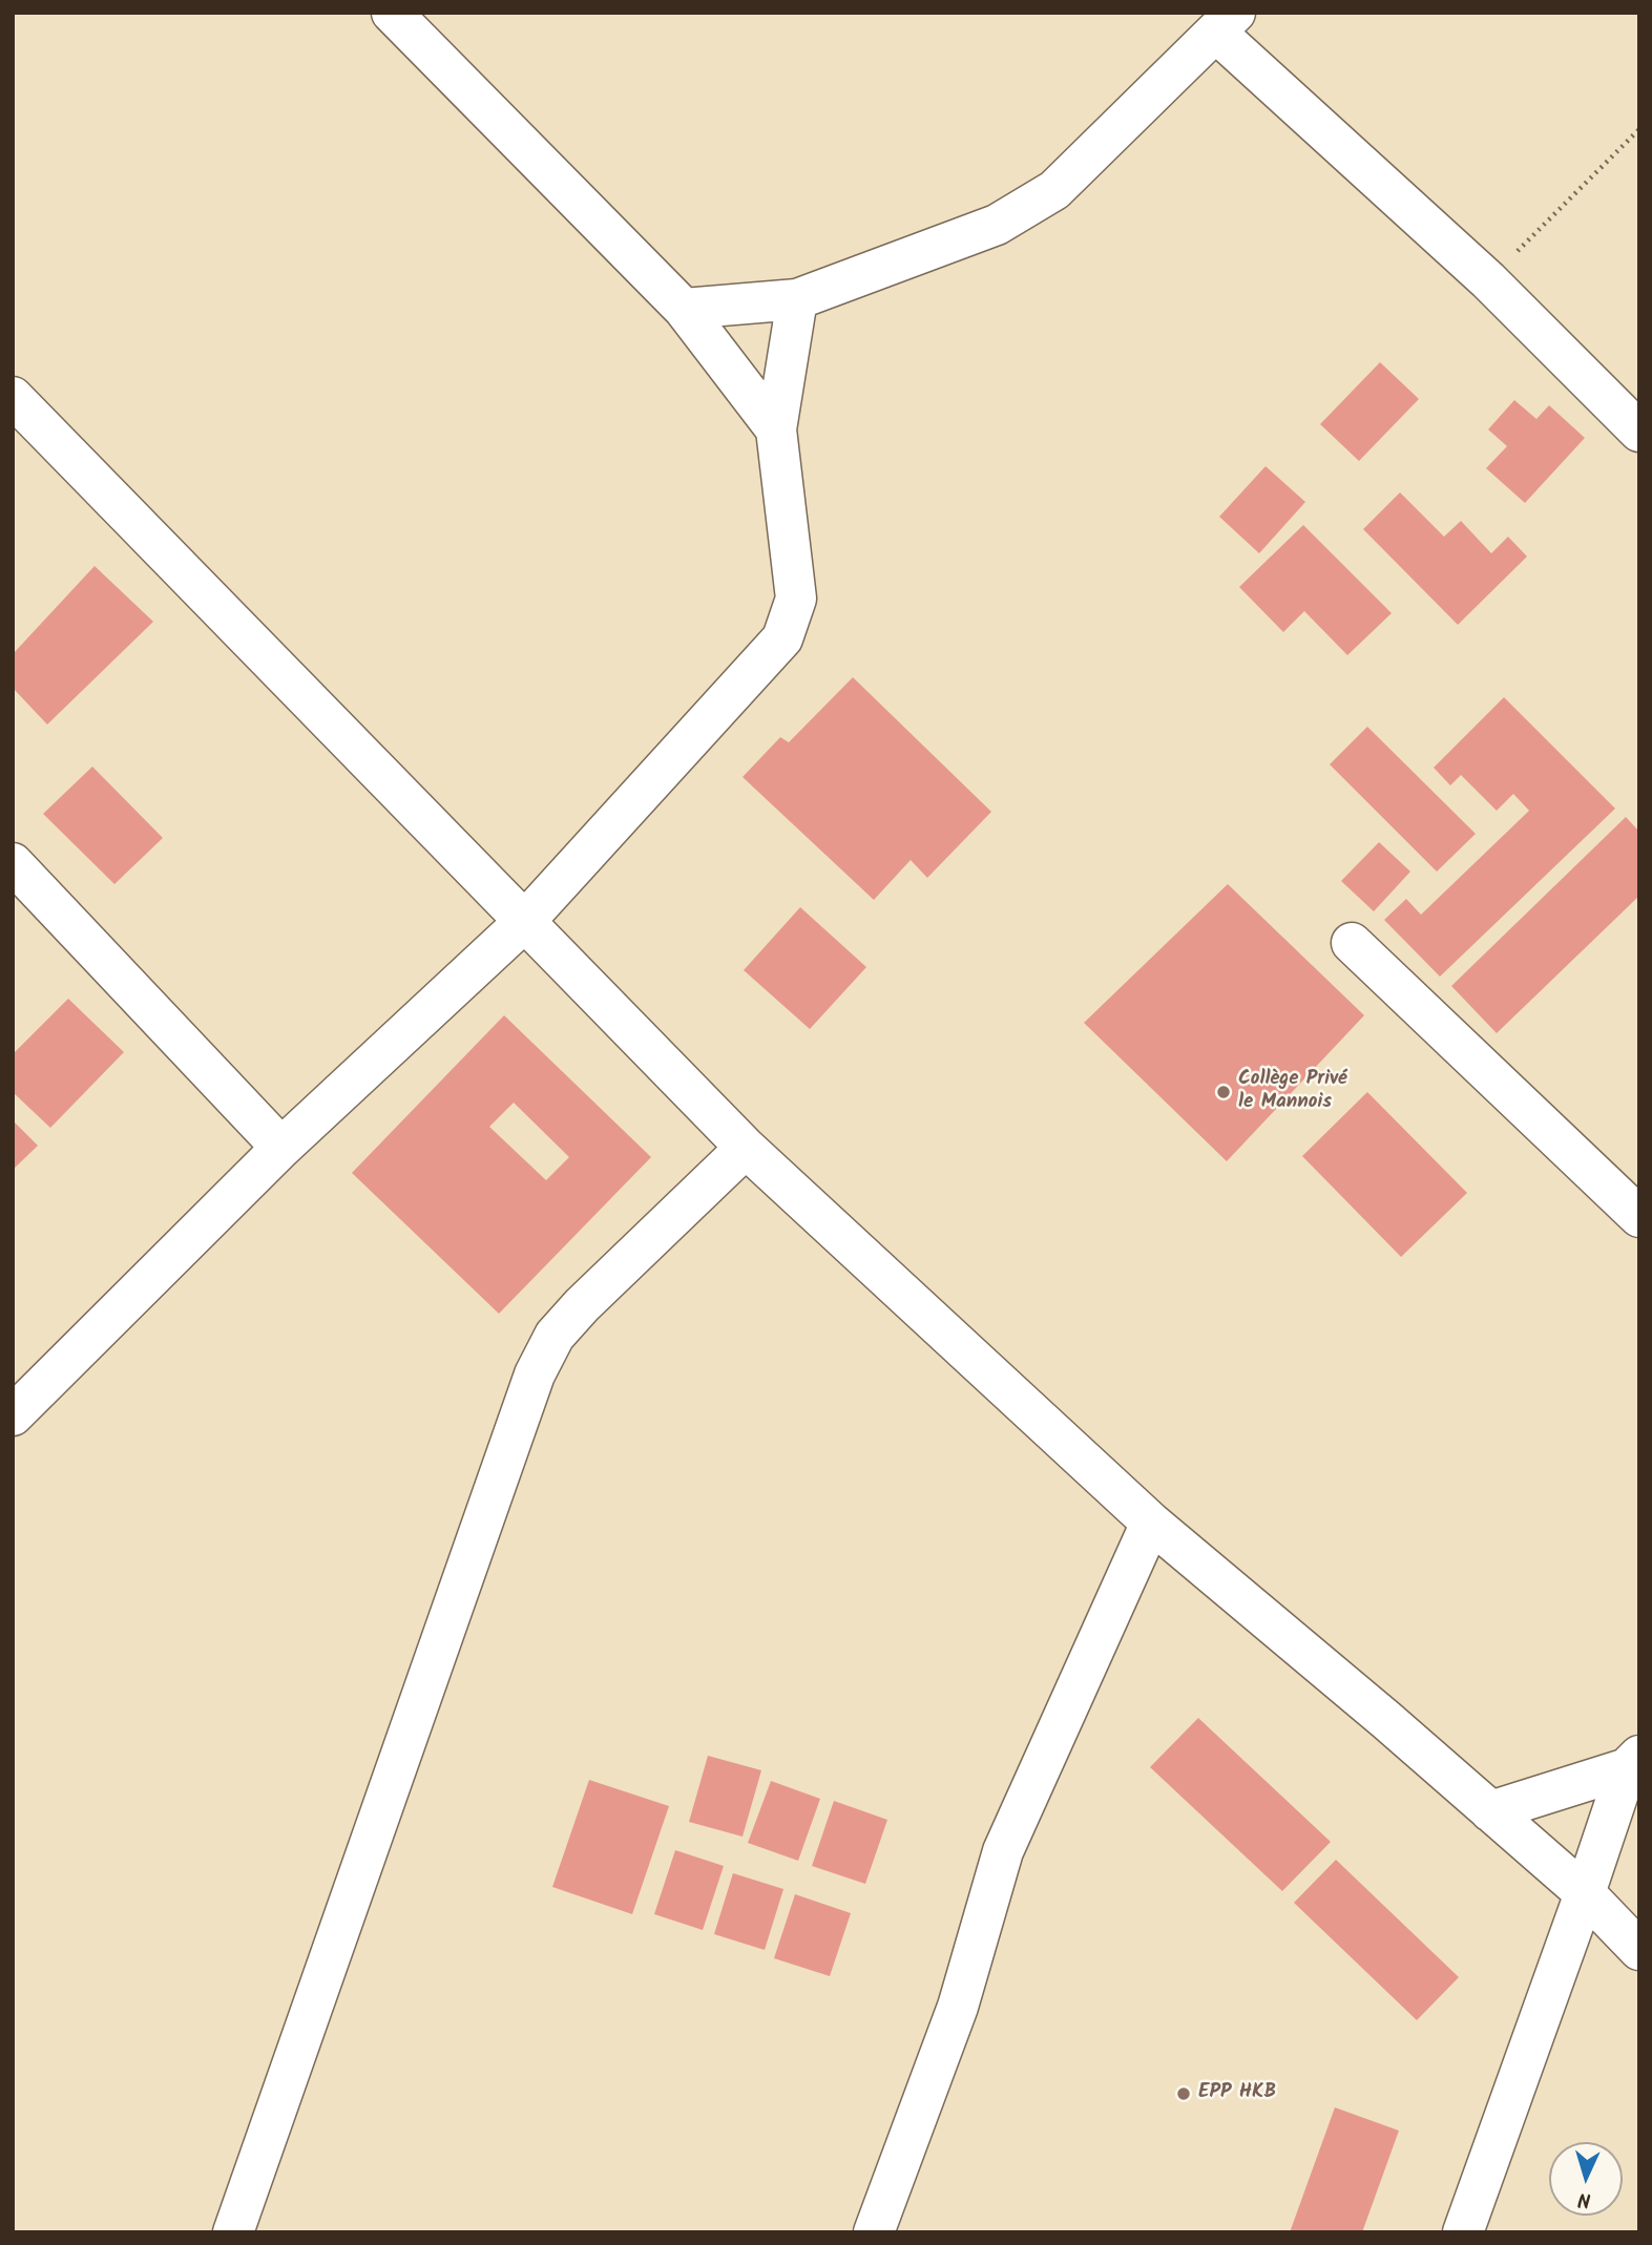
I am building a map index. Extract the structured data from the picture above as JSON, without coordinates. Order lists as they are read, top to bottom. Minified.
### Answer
{"places":["Collège Privé le Mannois","EPP HKB"],"north":"bottom"}
